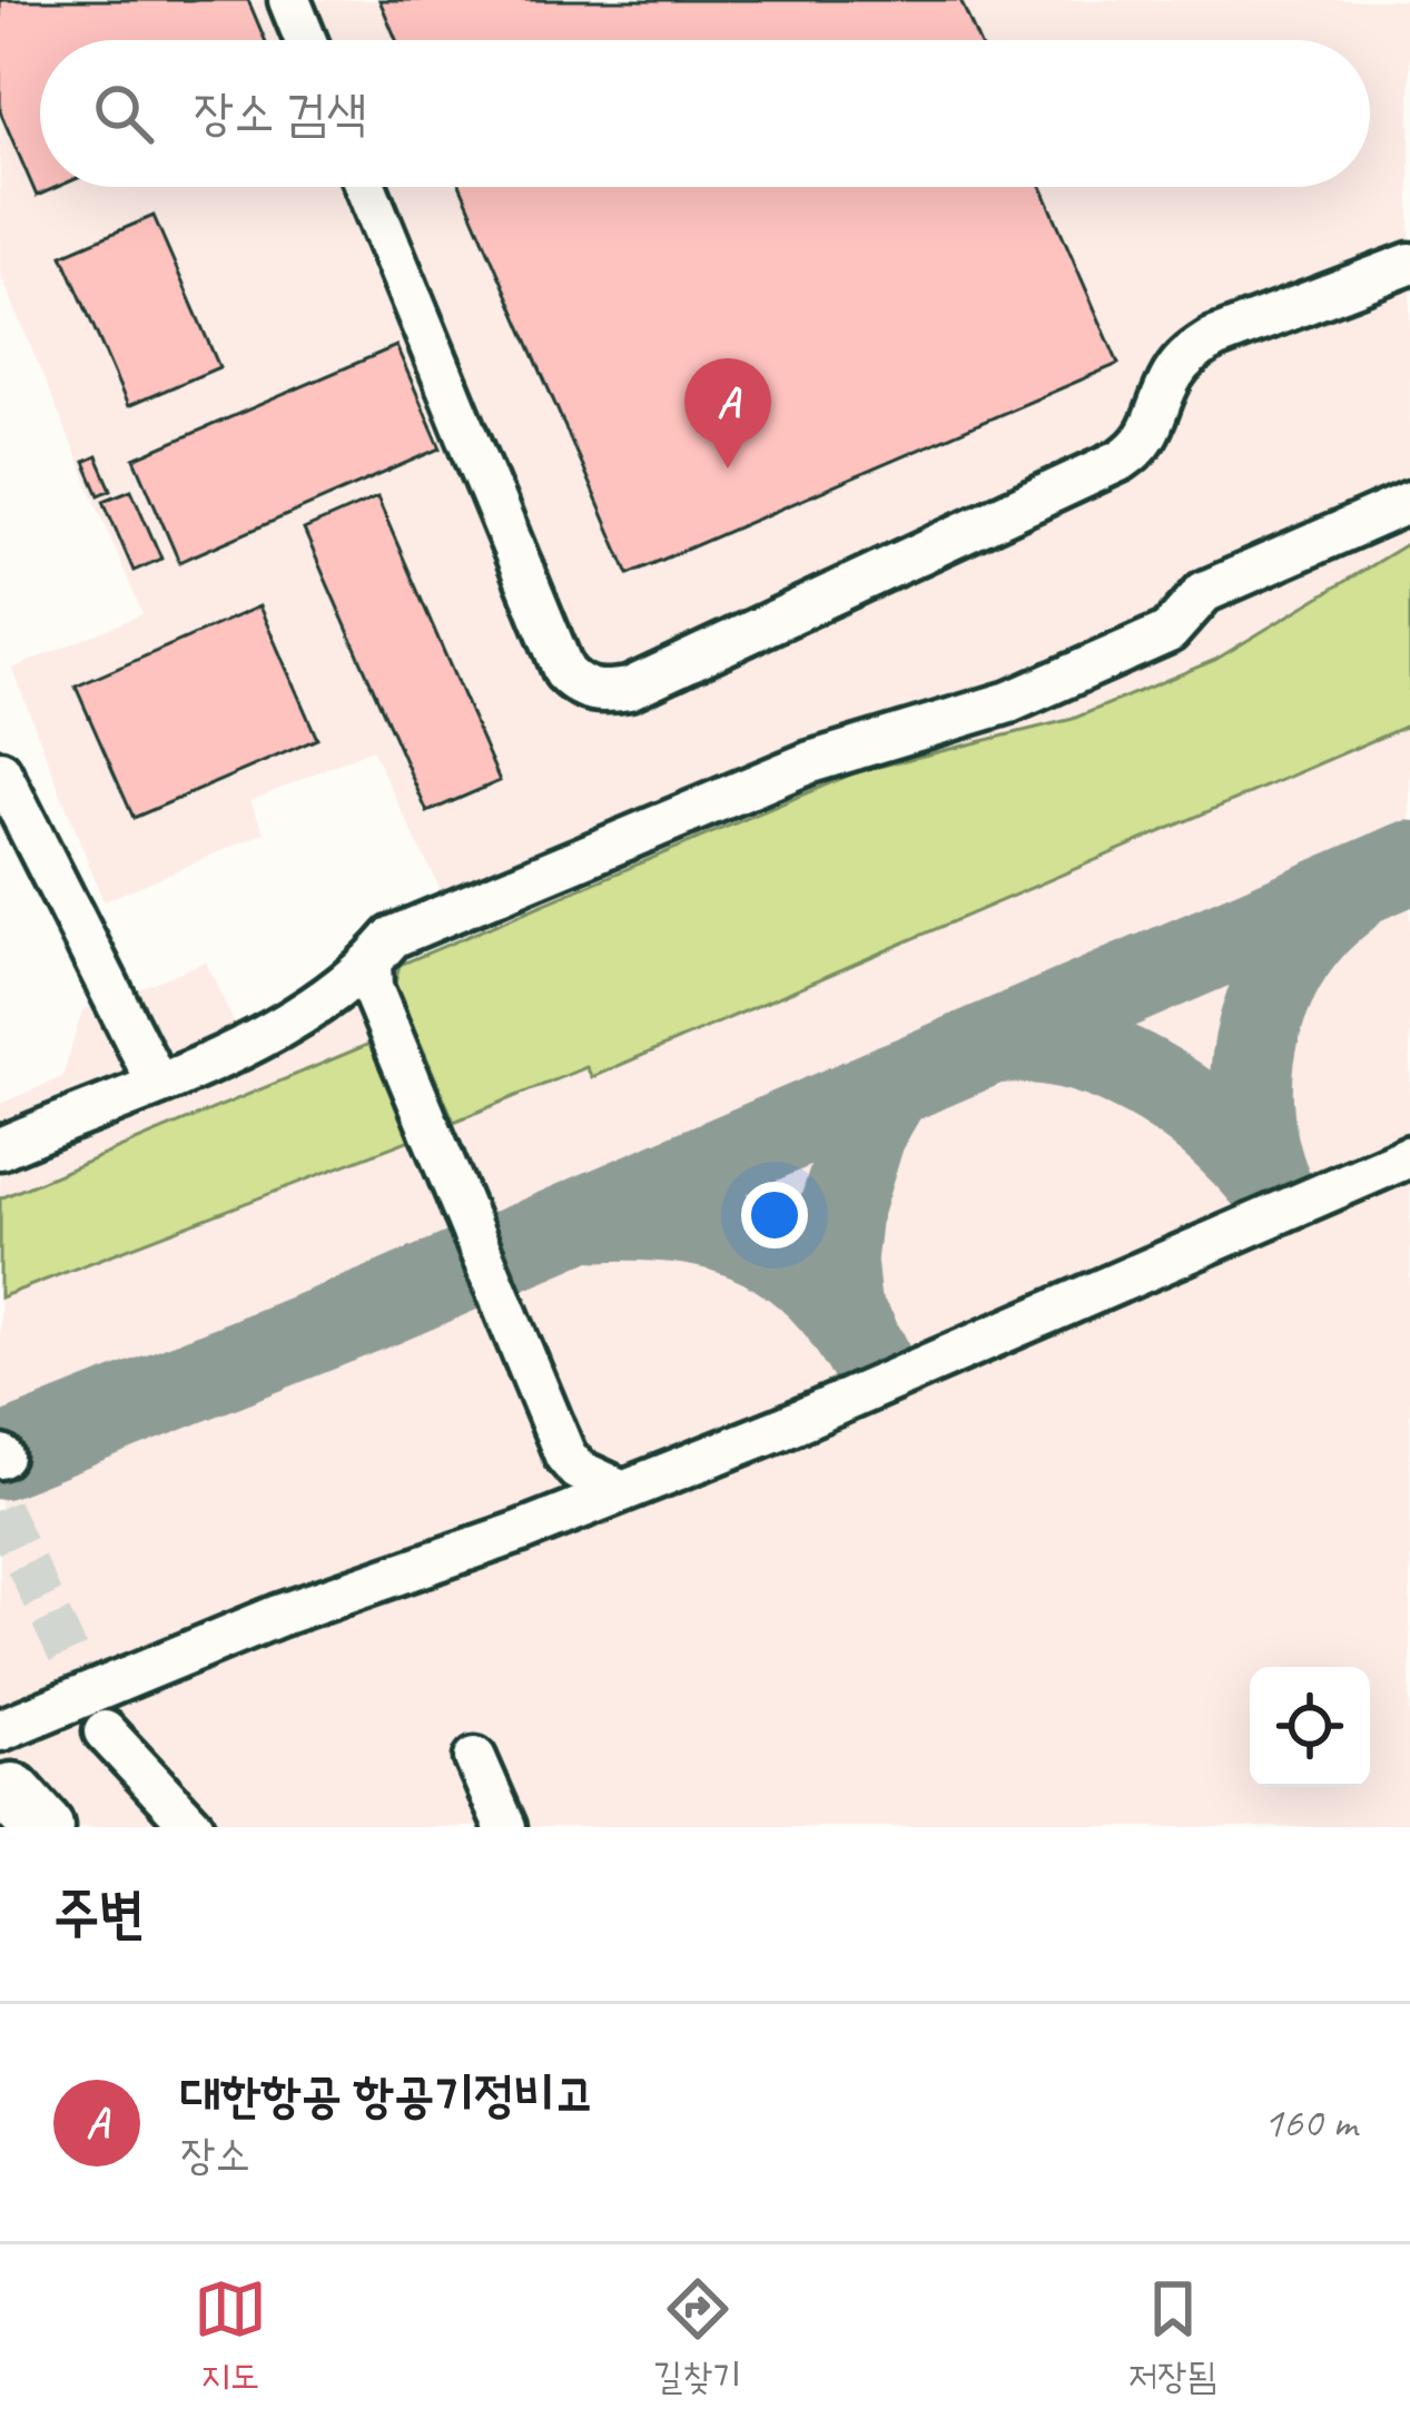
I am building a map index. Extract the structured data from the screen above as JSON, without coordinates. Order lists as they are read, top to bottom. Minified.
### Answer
{"page":{"search":"장소 검색","pins":"A","heading":"주변","list":[{"mark":"A","name":"대한항공 항공기정비고","note":"장소","value":"160 m"}],"nav":["지도","길찾기","저장됨"]}}
